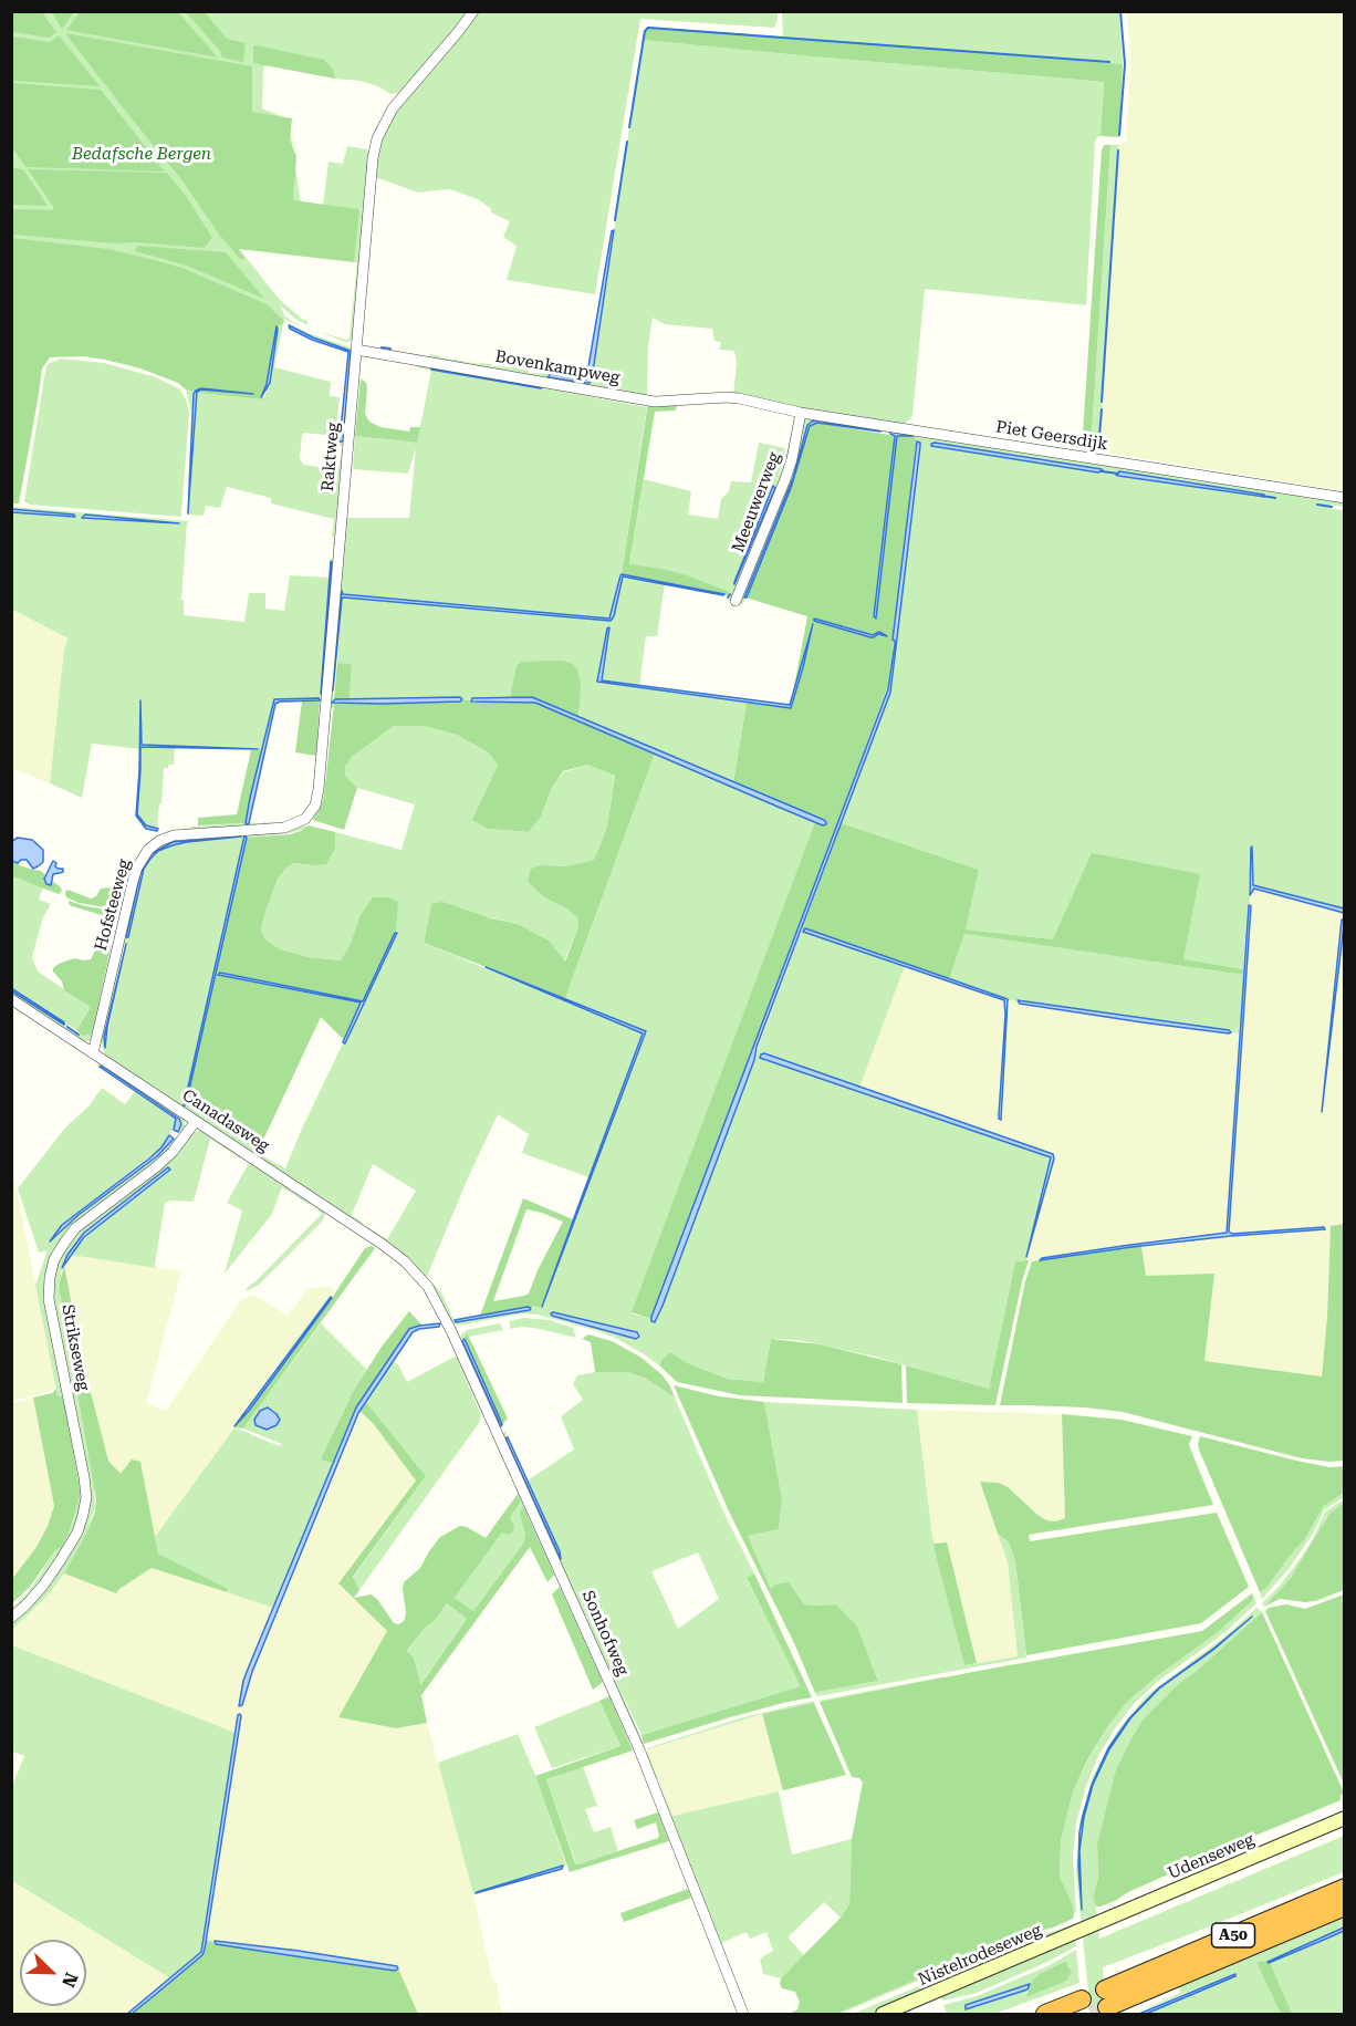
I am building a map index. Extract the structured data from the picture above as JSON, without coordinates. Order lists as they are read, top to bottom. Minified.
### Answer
{"streets":{"highway":["A50"],"street":["Bovenkampweg","Piet Geersdijk","Raktweg","Meeuwerweg","Hofsteeweg","Canadasweg","Strikseweg","Sonhofweg","Udenseweg","Nistelrodeseweg"]},"crossings":[["Bovenkampweg","Piet Geersdijk"],["Bovenkampweg","Raktweg"],["Piet Geersdijk","Meeuwerweg"],["Raktweg","Hofsteeweg"],["Hofsteeweg","Canadasweg"],["Canadasweg","Strikseweg"],["Canadasweg","Sonhofweg"],["Udenseweg","Nistelrodeseweg"]],"parks":["Bedafsche Bergen"],"north":"bottom right"}
